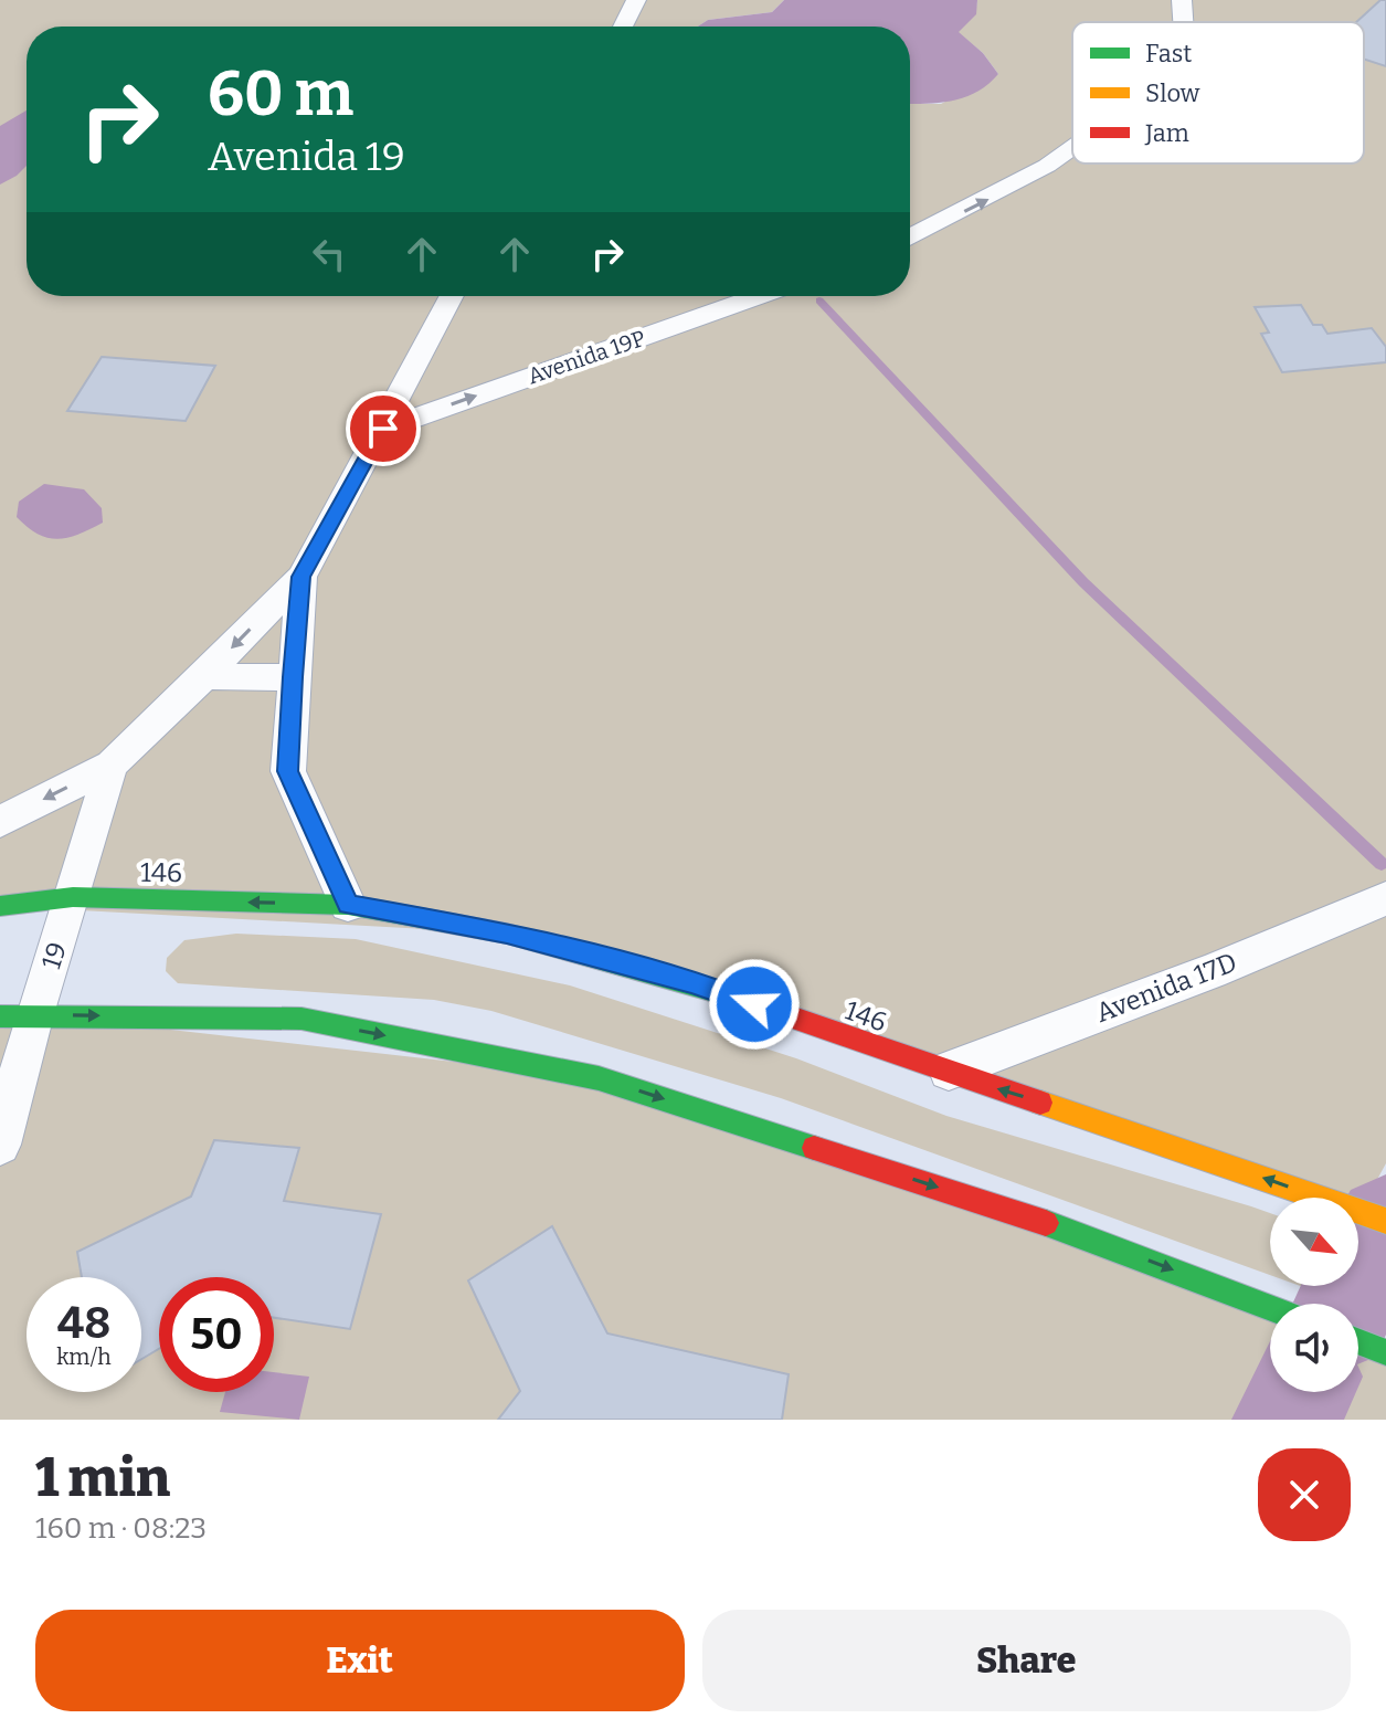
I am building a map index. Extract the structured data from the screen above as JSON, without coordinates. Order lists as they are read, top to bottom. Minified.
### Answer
{"streets":{"main road":["146"],"street":["Avenida 19P","19","Avenida 17D"]},"crossings":[["146","19"],["146","Avenida 17D"]],"one_way":["Avenida 19P"],"legend":["Fast","Slow","Jam"],"north":"bottom right","page":{"turn":["60 m","Avenida 19"],"speed":"48 km/h","limit":"50","heading":["1 min","160 m · 08:23"],"buttons":["Exit","Share"]}}
